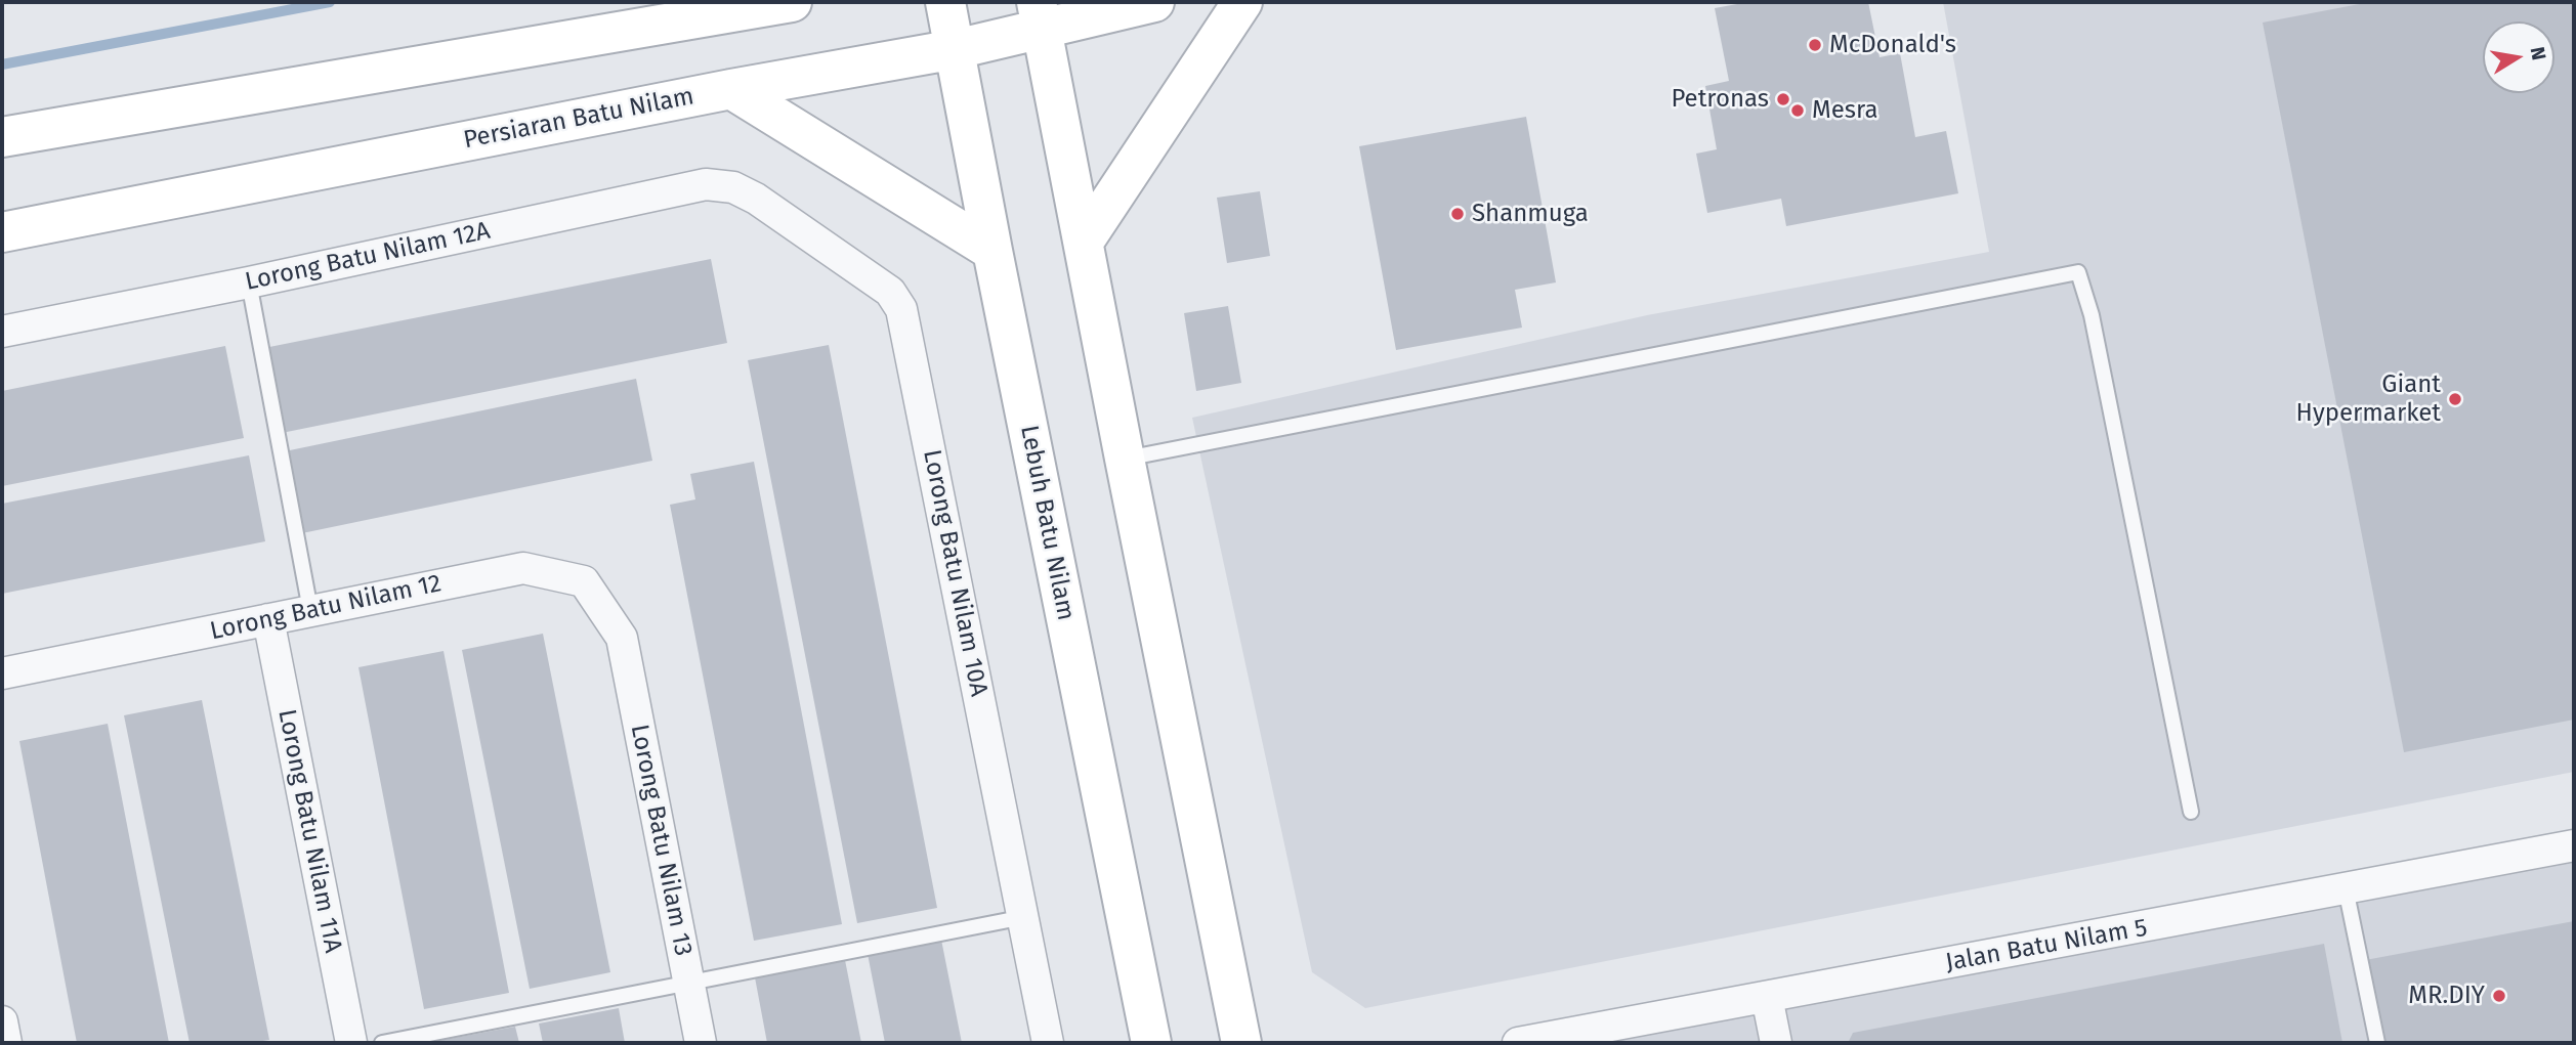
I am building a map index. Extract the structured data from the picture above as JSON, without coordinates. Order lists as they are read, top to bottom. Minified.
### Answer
{"streets":{"main road":["Persiaran Batu Nilam","Lebuh Batu Nilam"],"street":["Lorong Batu Nilam 12A","Lorong Batu Nilam 10A","Lorong Batu Nilam 12","Lorong Batu Nilam 11A","Lorong Batu Nilam 13","Jalan Batu Nilam 5"]},"crossings":[["Persiaran Batu Nilam","Lebuh Batu Nilam"],["Lorong Batu Nilam 12A","Lorong Batu Nilam 10A"],["Lorong Batu Nilam 12","Lorong Batu Nilam 11A"],["Lorong Batu Nilam 12","Lorong Batu Nilam 13"]],"places":["McDonald's","Petronas","Mesra","Shanmuga","Giant Hypermarket","MR.DIY"],"north":"right"}
